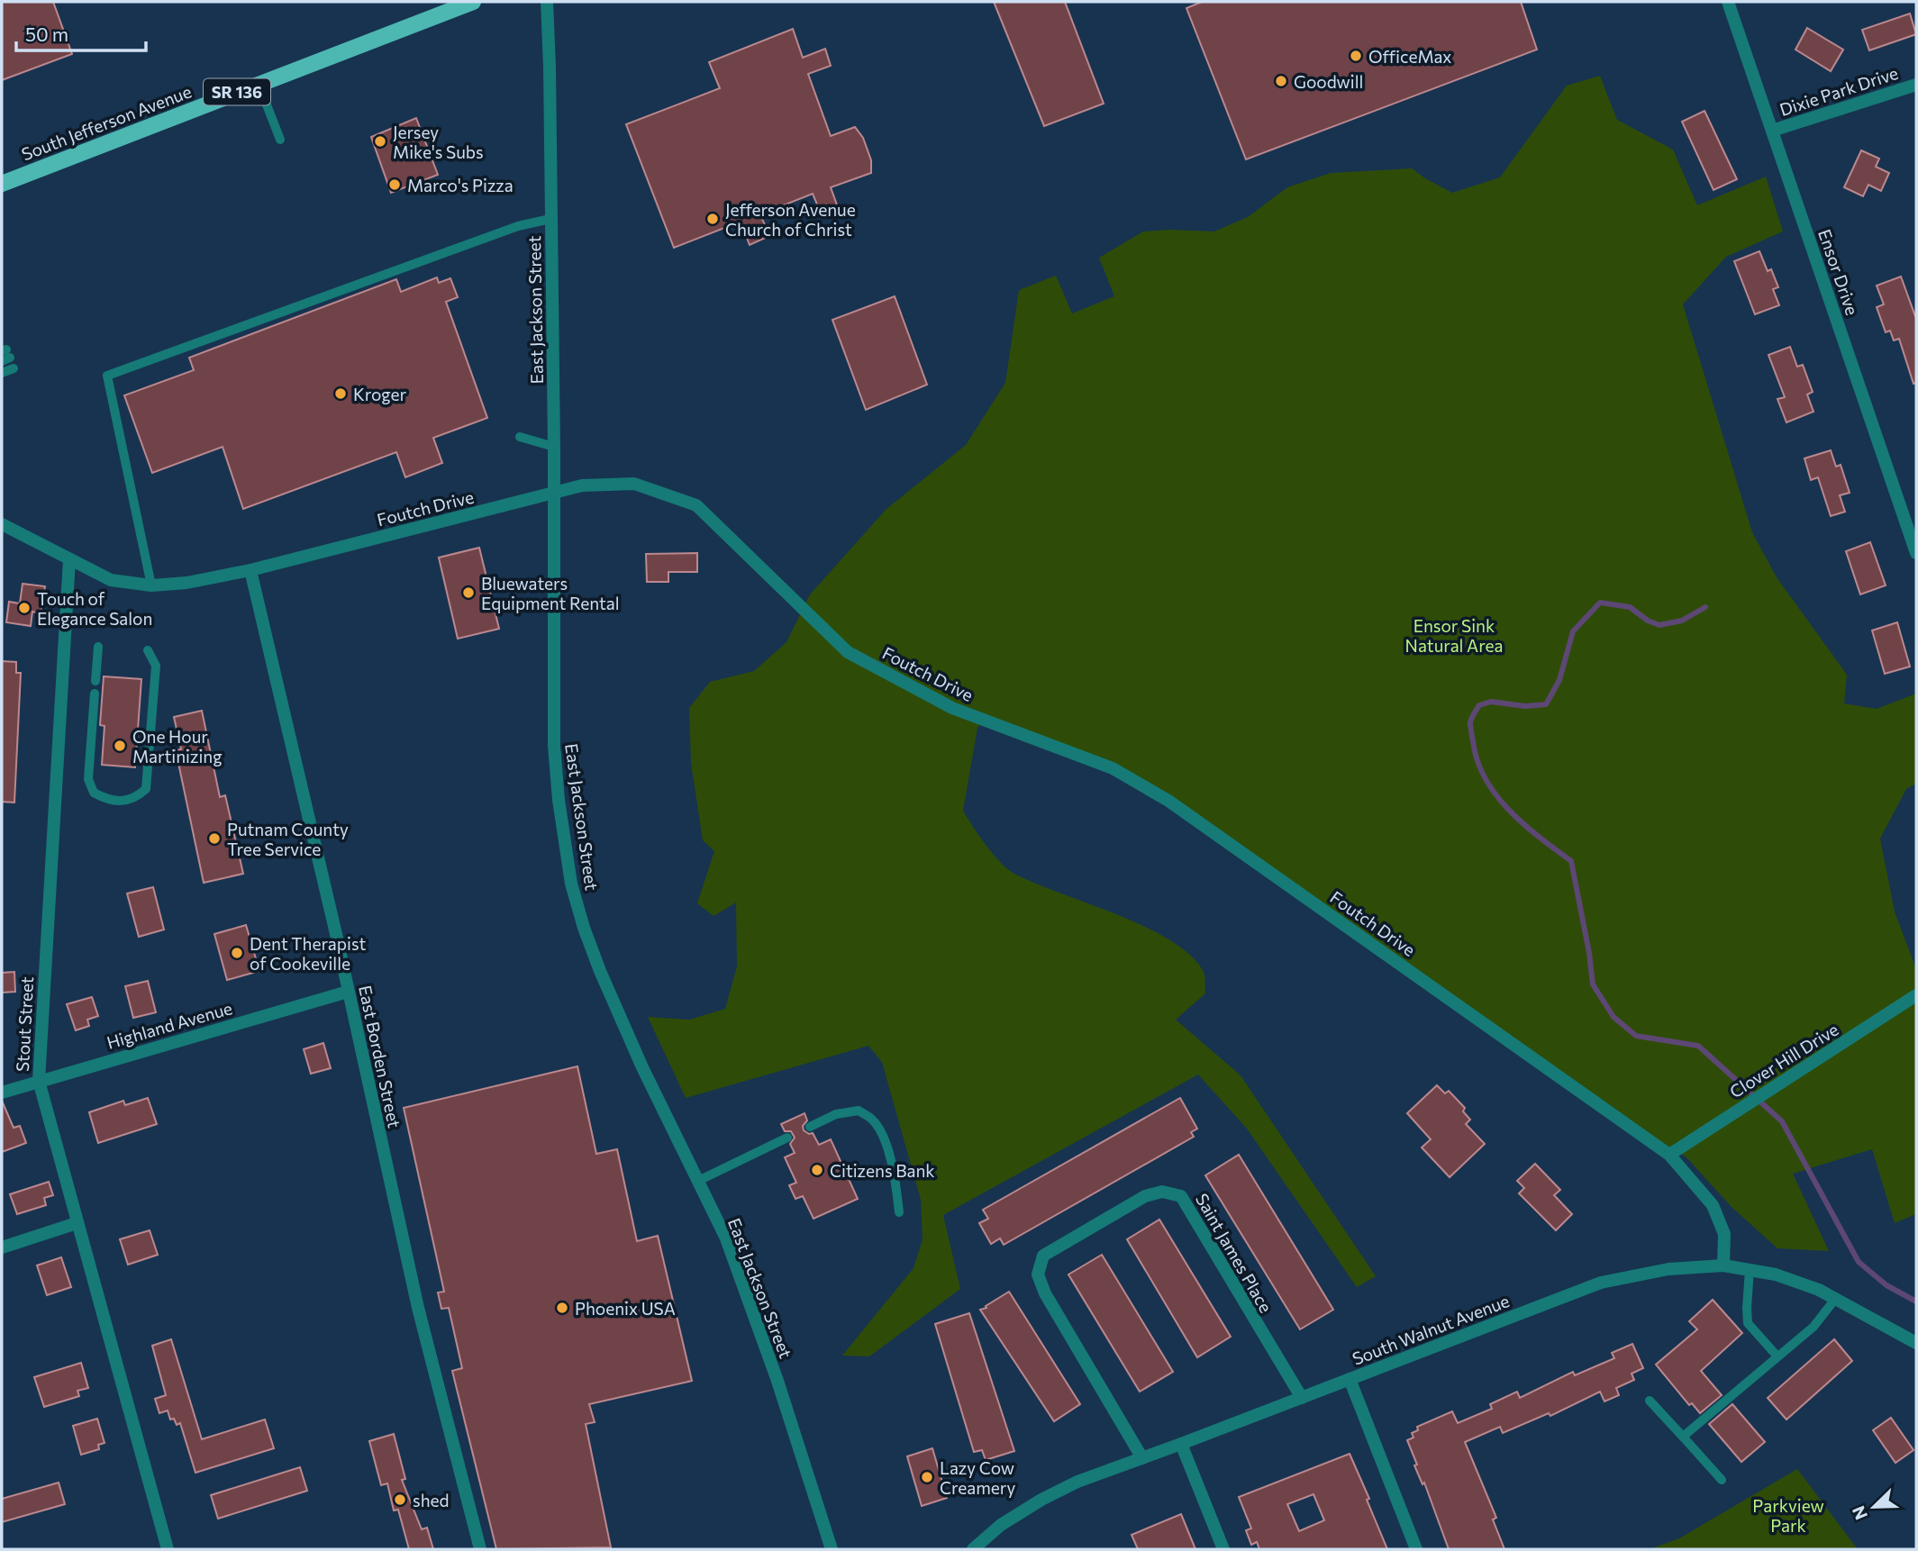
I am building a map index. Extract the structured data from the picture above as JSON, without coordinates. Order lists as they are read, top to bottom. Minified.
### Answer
{"streets":{"main road":["SR 136","South Jefferson Avenue"],"street":["Dixie Park Drive","Ensor Drive","East Jackson Street","Foutch Drive","Stout Street","Highland Avenue","East Borden Street","Clover Hill Drive","Saint James Place","South Walnut Avenue"]},"crossings":[["Dixie Park Drive","Ensor Drive"],["East Jackson Street","Foutch Drive"],["Foutch Drive","Stout Street"],["Foutch Drive","East Borden Street"],["Foutch Drive","Clover Hill Drive"],["Foutch Drive","South Walnut Avenue"],["Stout Street","Highland Avenue"],["Highland Avenue","East Borden Street"],["Saint James Place","South Walnut Avenue"]],"parks":["Ensor Sink Natural Area","Parkview Park"],"places":["OfficeMax","Goodwill","Jersey Mike's Subs","Marco's Pizza","Jefferson Avenue Church of Christ","Kroger","Bluewaters Equipment Rental","Touch of Elegance Salon","One Hour Martinizing","Putnam County Tree Service","Dent Therapist of Cookeville","Citizens Bank","Phoenix USA","Lazy Cow Creamery","shed"],"scale_bar":"50 m","north":"bottom left"}
